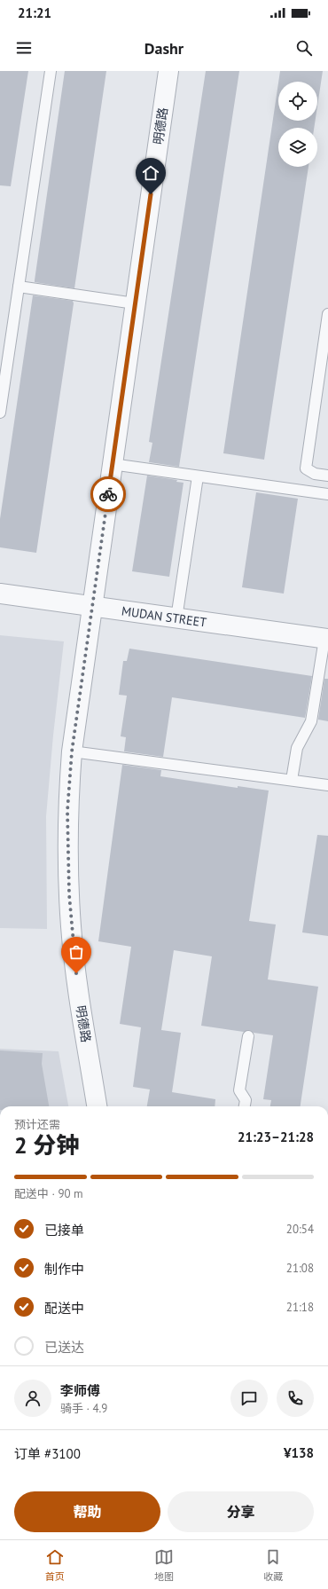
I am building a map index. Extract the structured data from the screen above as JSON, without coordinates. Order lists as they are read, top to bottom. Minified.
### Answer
{"streets":{"street":["明德路","MUDAN STREET"]},"crossings":[["明德路","MUDAN STREET"]],"page":{"status":"21:21","header":"Dashr","heading":["2 分钟","预计还需","21:23–21:28"],"panel":["李师傅","骑手 · 4.9","订单 #3100","¥138"],"bar":"配送中 · 90 m","list":[["已接单","20:54"],["制作中","21:08"],["配送中","21:18"],"已送达"],"buttons":["帮助","分享"],"tabs":["首页","地图","收藏"]}}
